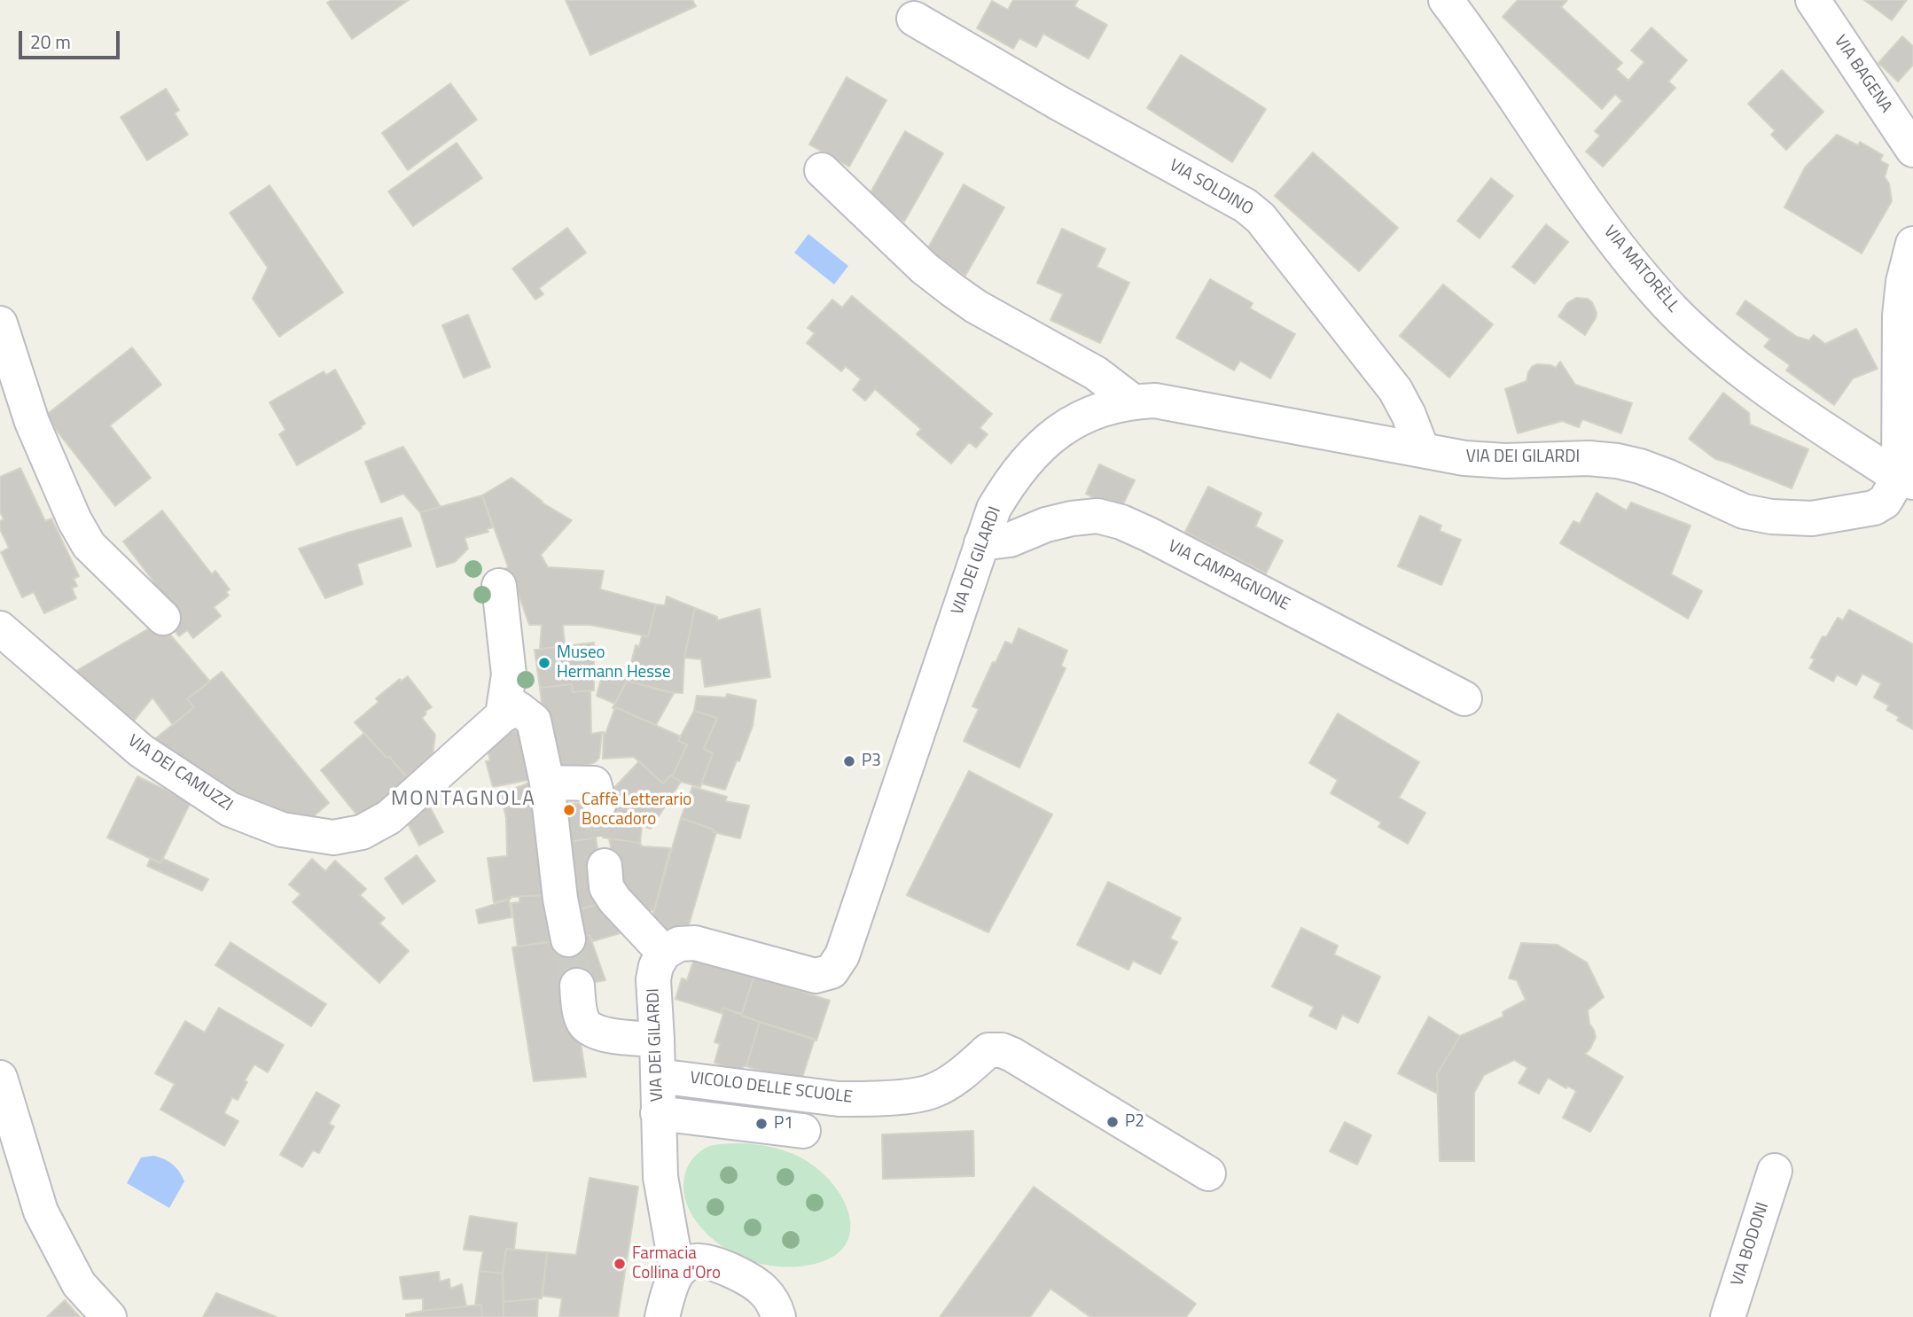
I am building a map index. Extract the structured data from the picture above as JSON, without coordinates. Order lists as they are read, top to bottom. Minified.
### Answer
{"streets":{"street":["VIA BAGENA","VIA SOLDINO","VIA MATORÈLL","VIA DEI GILARDI","VIA CAMPAGNONE","VIA DEI CAMUZZI","VICOLO DELLE SCUOLE","VIA BODONI"]},"crossings":[["VIA SOLDINO","VIA DEI GILARDI"],["VIA MATORÈLL","VIA DEI GILARDI"],["VIA DEI GILARDI","VIA CAMPAGNONE"],["VIA DEI GILARDI","VICOLO DELLE SCUOLE"]],"districts":["MONTAGNOLA"],"places":["Museo Hermann Hesse","P3","Caffè Letterario Boccadoro","P2","P1","Farmacia Collina d'Oro"],"scale_bar":"20 m"}
